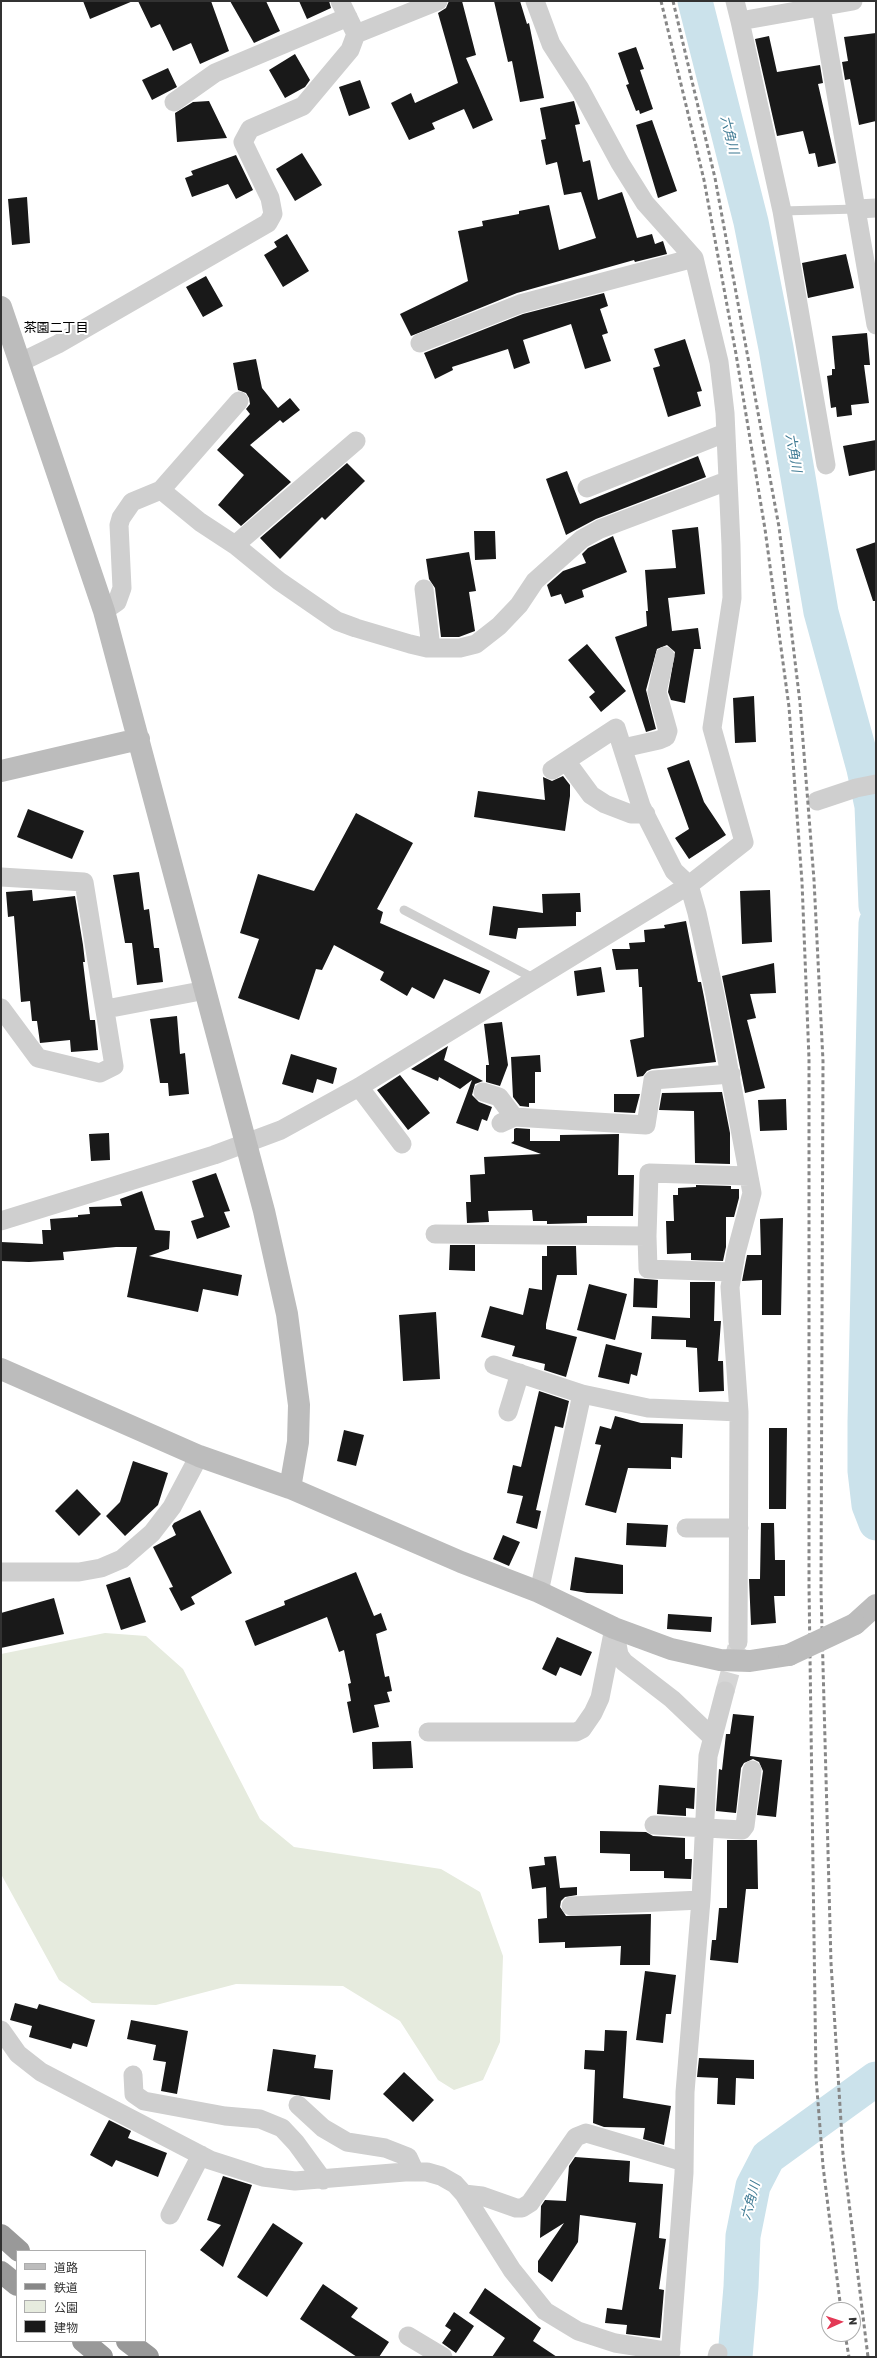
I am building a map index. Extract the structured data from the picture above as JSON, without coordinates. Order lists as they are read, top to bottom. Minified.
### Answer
{"districts":["茶園二丁目"],"water":["六角川"],"legend":["道路","鉄道","公園","建物"],"north":"right"}
